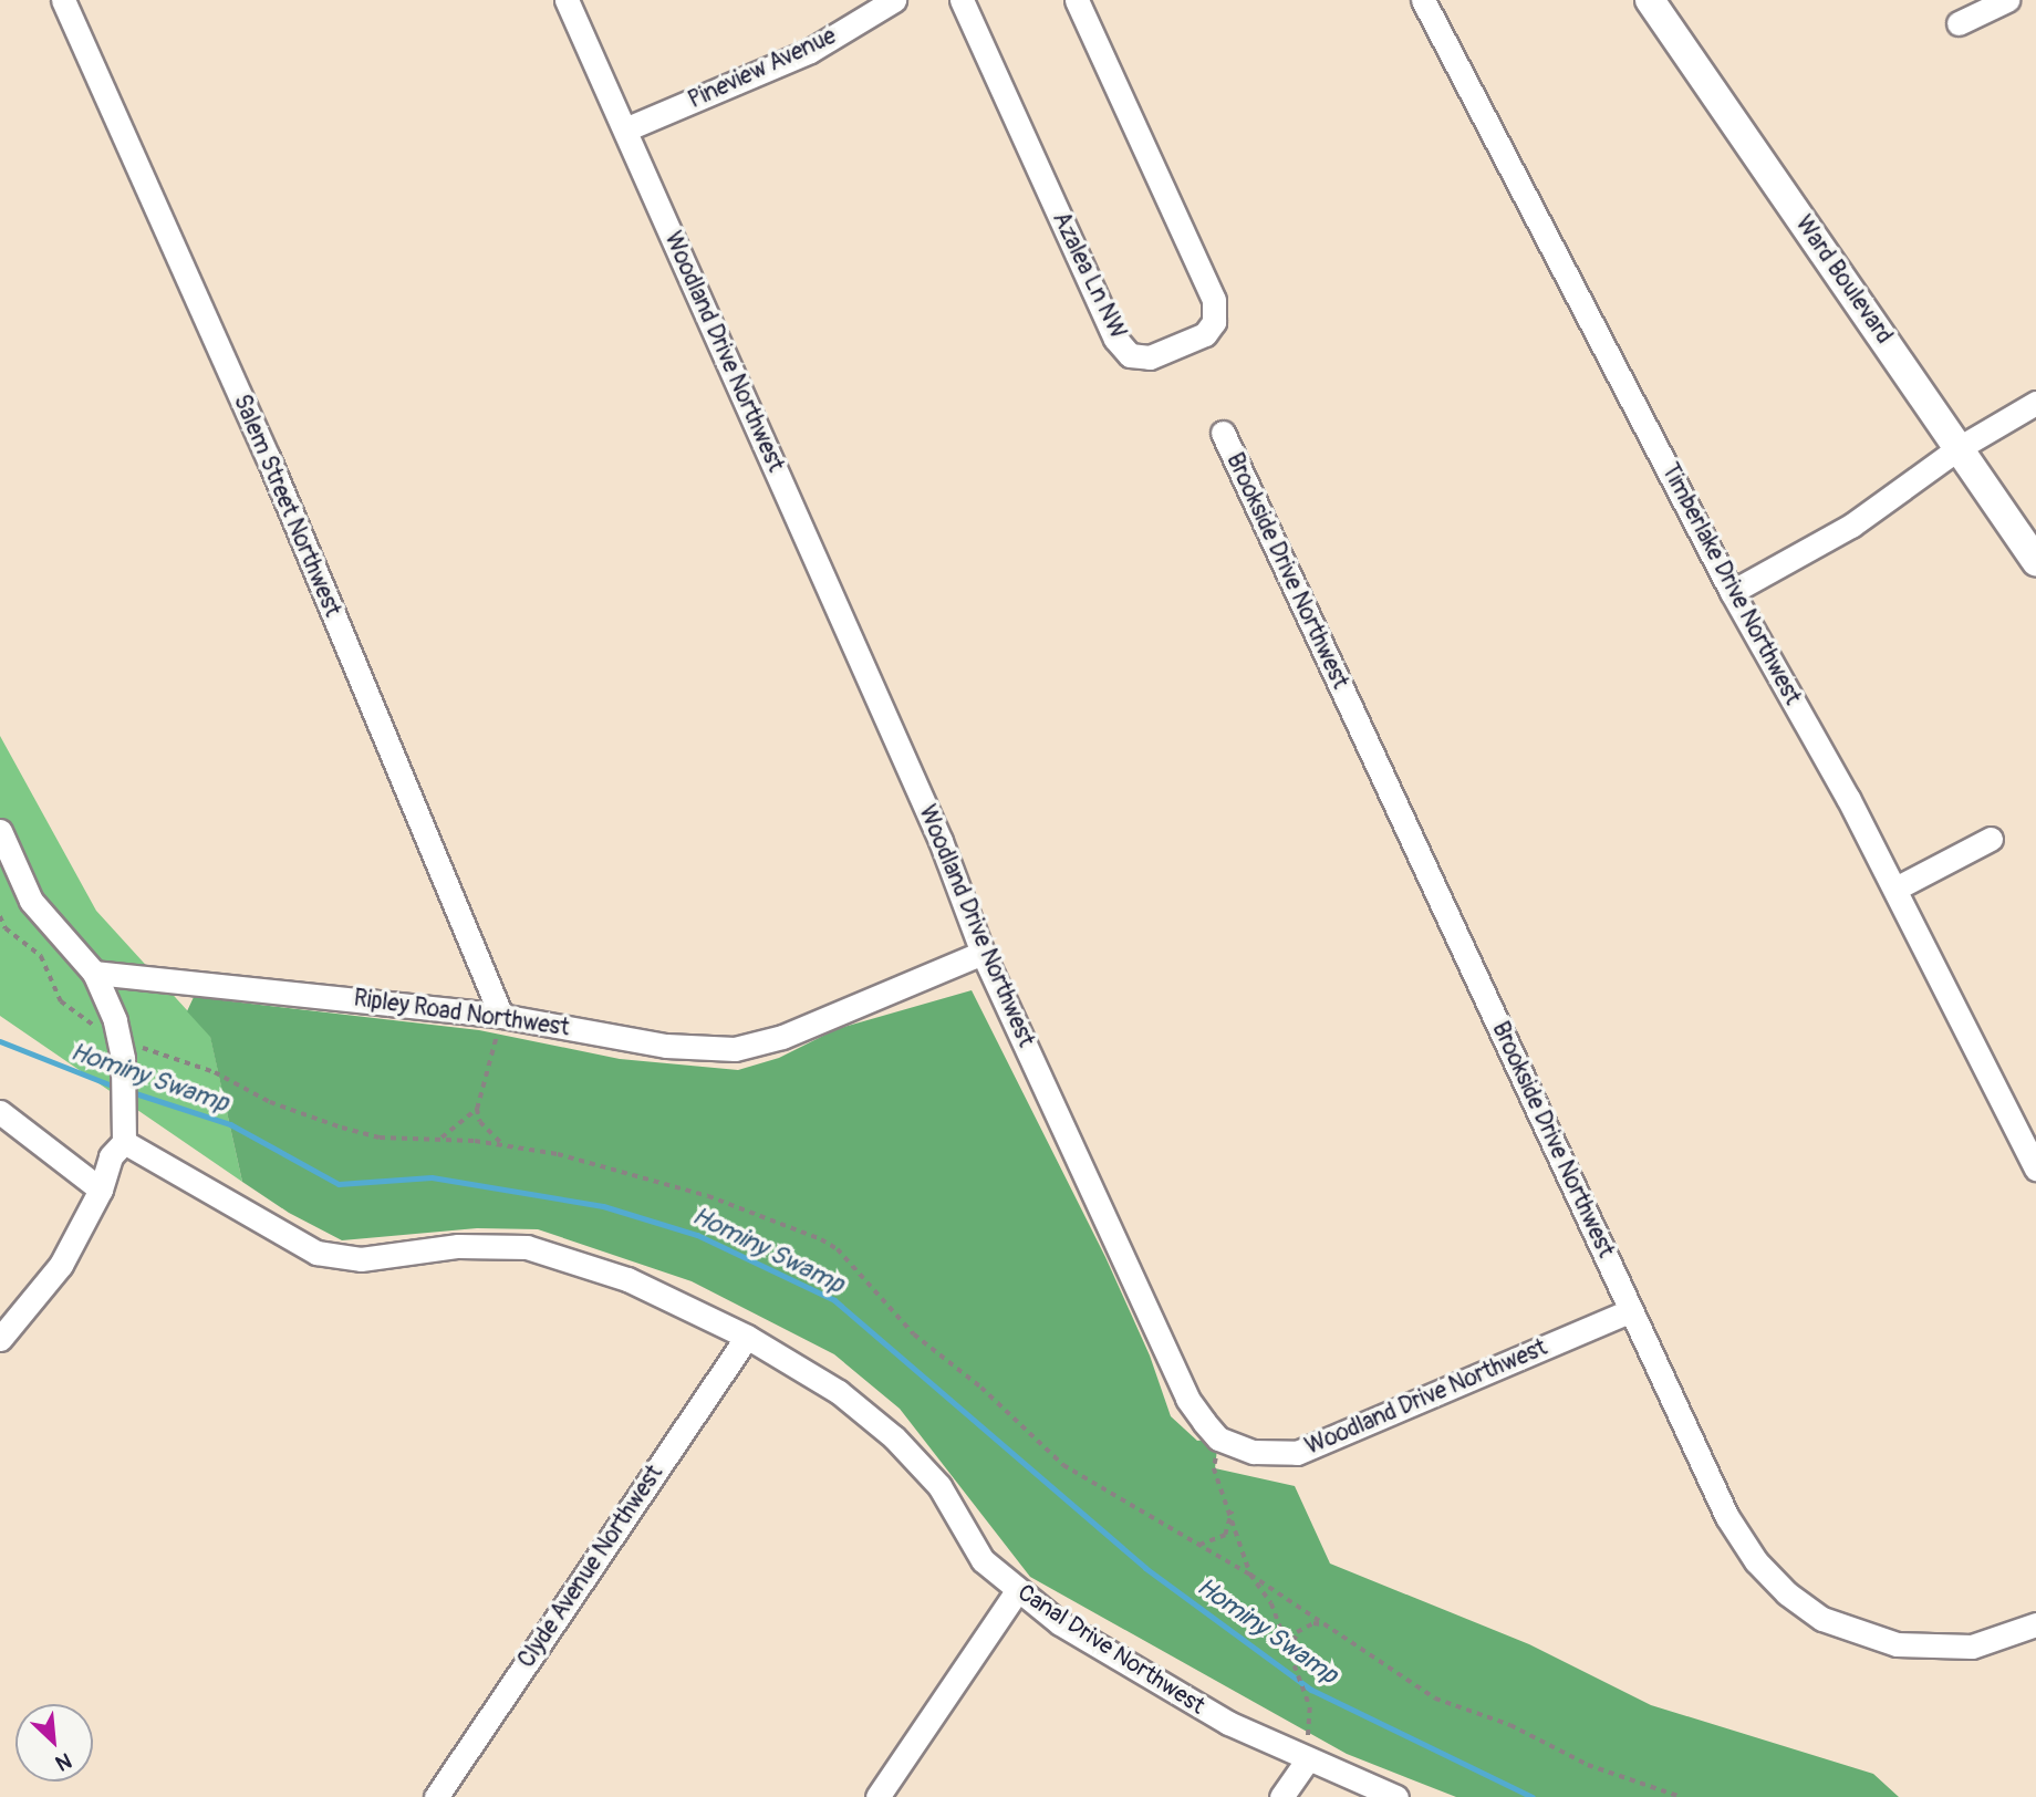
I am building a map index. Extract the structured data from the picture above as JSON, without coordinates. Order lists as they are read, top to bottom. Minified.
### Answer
{"streets":{"main road":["Ward Boulevard"],"street":["Pineview Avenue","Azalea Ln NW","Woodland Drive Northwest","Salem Street Northwest","Brookside Drive Northwest","Timberlake Drive Northwest","Ripley Road Northwest","Clyde Avenue Northwest","Canal Drive Northwest"]},"crossings":[["Pineview Avenue","Woodland Drive Northwest"],["Woodland Drive Northwest","Brookside Drive Northwest"],["Woodland Drive Northwest","Ripley Road Northwest"],["Salem Street Northwest","Ripley Road Northwest"],["Clyde Avenue Northwest","Canal Drive Northwest"]],"water":["Hominy Swamp"],"north":"bottom right"}
